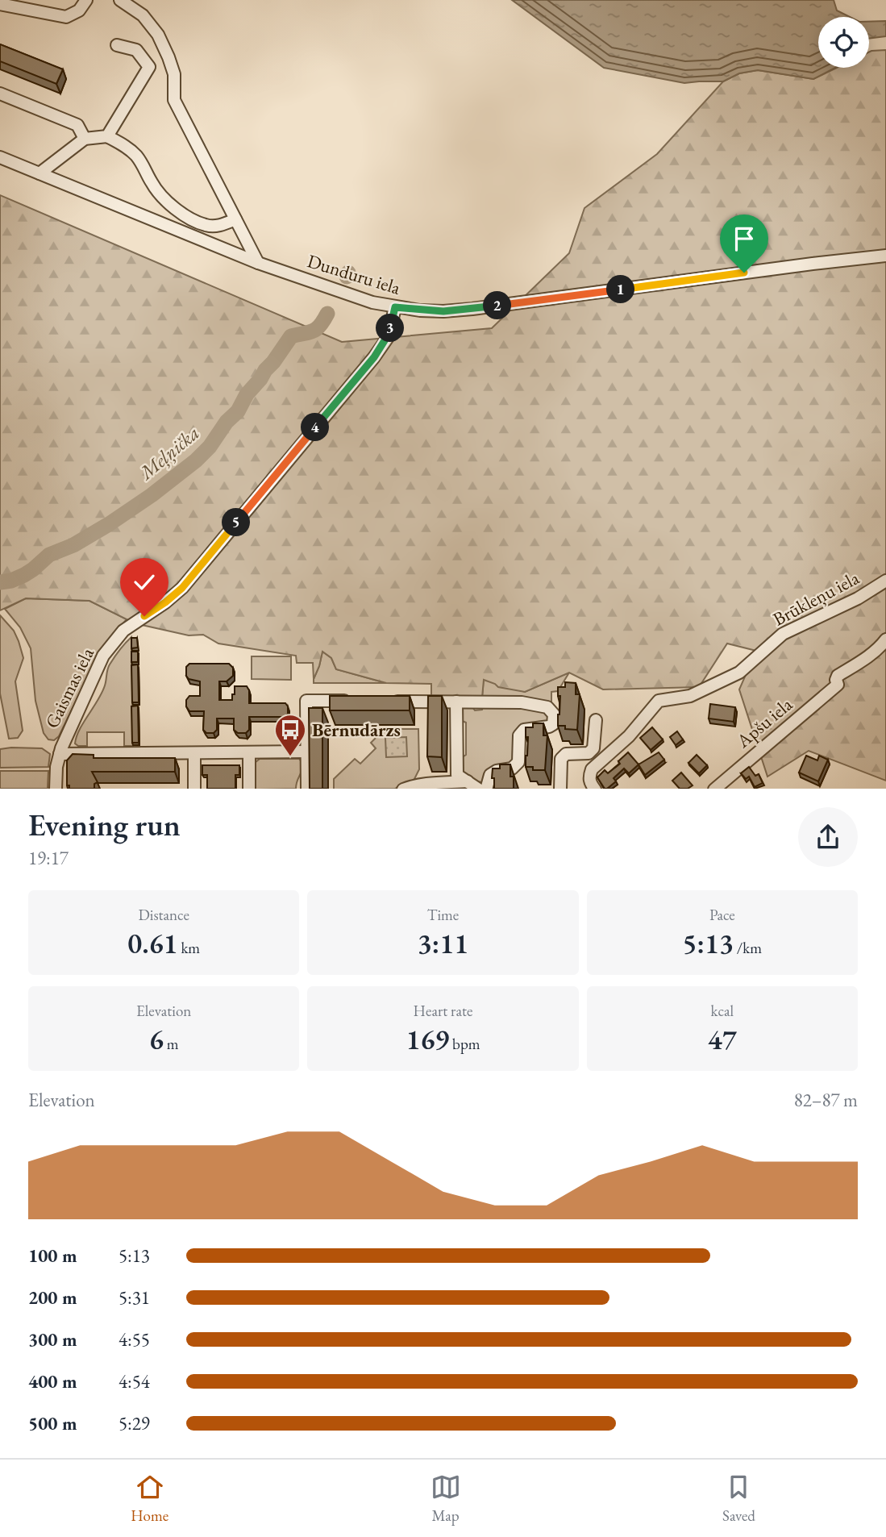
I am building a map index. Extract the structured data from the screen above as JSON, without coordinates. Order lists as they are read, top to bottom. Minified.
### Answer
{"streets":{"street":["Dunduru iela","Brūkleņu iela","Gaismas iela","Apšu iela"]},"crossings":[["Dunduru iela","Gaismas iela"]],"water":["Meļņička"],"places":{"bus stop":["Bērnudārzs"]},"page":{"pins":["1","2","3","4","5"],"heading":["Evening run","19:17"],"stats":[["Distance","0.61 km"],["Time","3:11"],["Pace","5:13 /km"],["Elevation","6 m"],["Heart rate","169 bpm"],["kcal","47"]],"chart":["Elevation","82–87 m"],"list":[{"name":"100 m","note":"5:13"},{"name":"200 m","note":"5:31"},{"name":"300 m","note":"4:55"},{"name":"400 m","note":"4:54"},{"name":"500 m","note":"5:29"}],"tabs":["Home","Map","Saved"]}}
